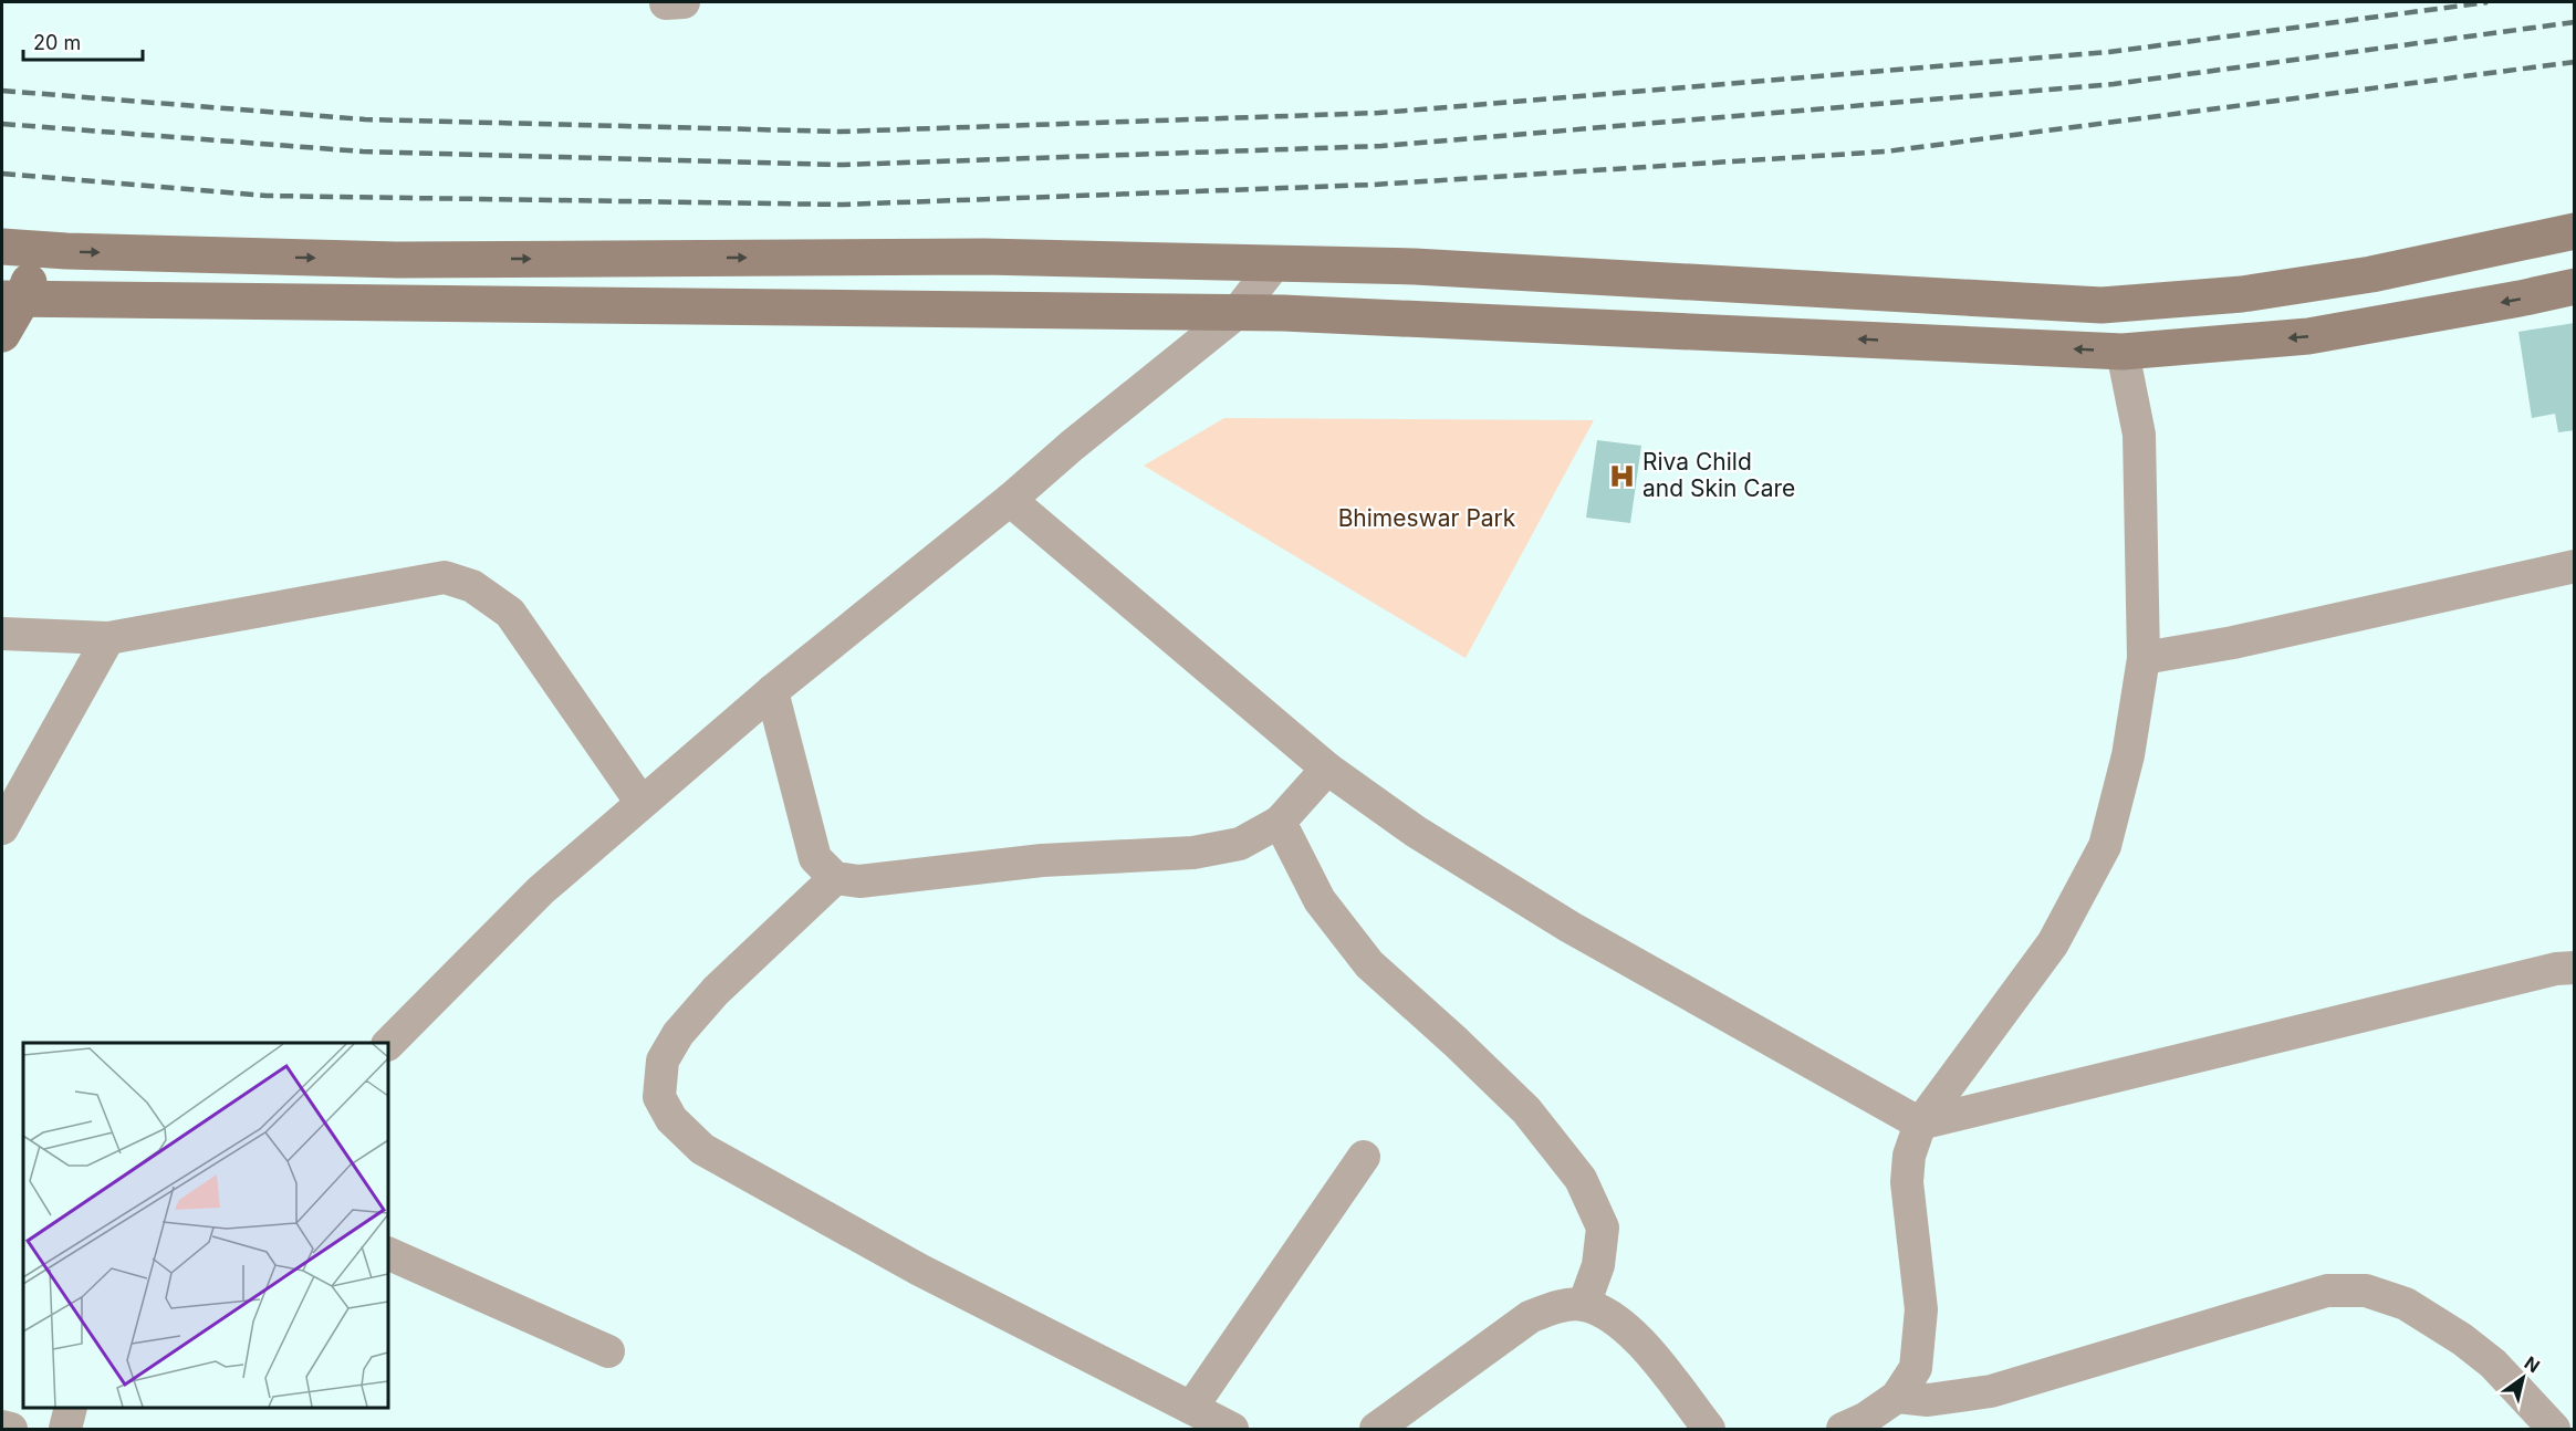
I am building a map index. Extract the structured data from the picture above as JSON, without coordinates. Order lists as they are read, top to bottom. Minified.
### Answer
{"parks":["Bhimeswar Park"],"places":{"hospital":["Riva Child and Skin Care"]},"scale_bar":"20 m","north":"top right"}
